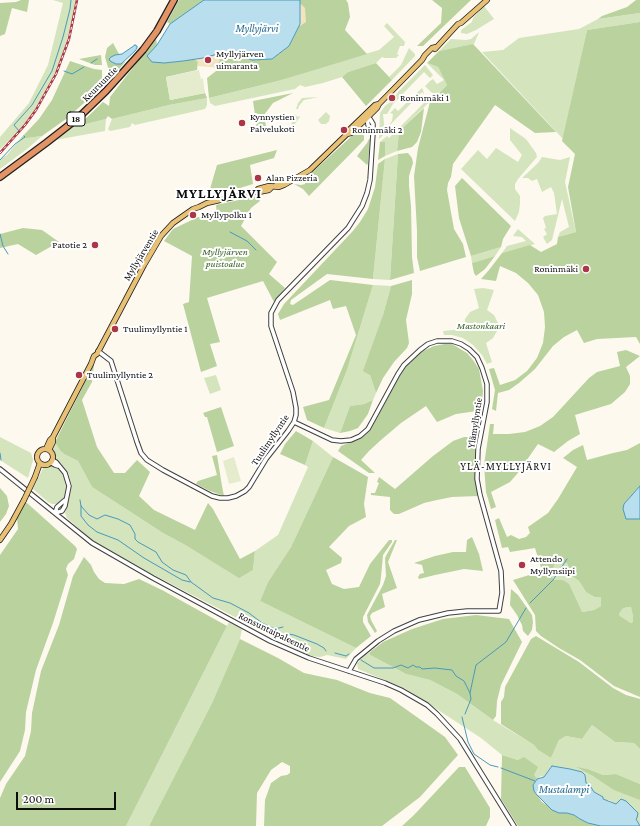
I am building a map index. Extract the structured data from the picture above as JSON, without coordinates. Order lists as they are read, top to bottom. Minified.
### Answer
{"streets":{"highway":["Keuruuntie","18"],"main road":["Myllyjärventie"],"street":["Ylämyllyntie","Tuulimyllyntie","Ronsuntaipaleentie"]},"crossings":[["Myllyjärventie","Tuulimyllyntie"],["Ylämyllyntie","Tuulimyllyntie"],["Ylämyllyntie","Ronsuntaipaleentie"]],"districts":["MYLLYJÄRVI","YLÄ-MYLLYJÄRVI"],"water":["Myllyjärvi","Mustalampi"],"parks":["Myllyjärven puistoalue","Mastonkaari"],"places":["Myllyjärven uimaranta","Roninmäki 1","Kynnystien Palvelukoti","Roninmäki 2","Alan Pizzeria","Myllypolku 1","Patotie 2","Roninmäki","Tuulimyllyntie 1","Tuulimyllyntie 2","Attendo Myllynsiipi"],"scale_bar":"200 m"}
